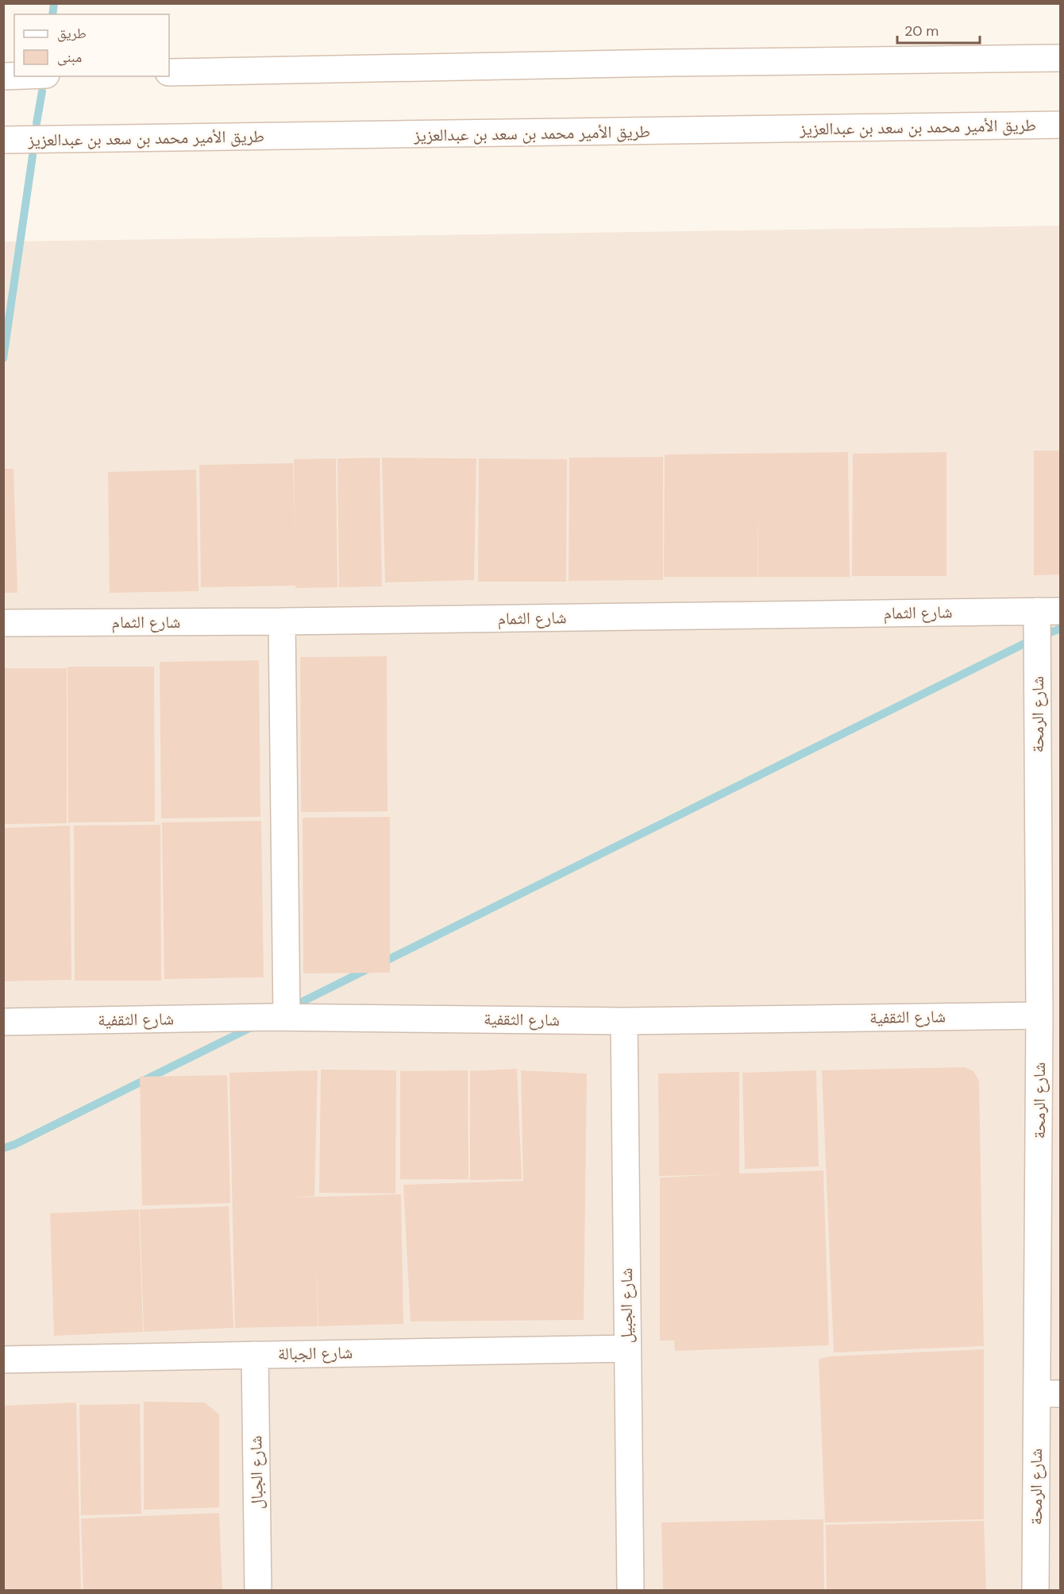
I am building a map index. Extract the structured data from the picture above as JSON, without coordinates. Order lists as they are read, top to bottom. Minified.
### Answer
{"streets":{"street":["طريق الأمير محمد بن سعد بن عبدالعزيز","شارع الثمام","شارع الرمحة","شارع الثقفية","شارع الجبيل","شارع الجبالة","شارع الجبال"]},"crossings":[["شارع الثمام","شارع الرمحة"],["شارع الرمحة","شارع الثقفية"],["شارع الثقفية","شارع الجبيل"],["شارع الجبيل","شارع الجبالة"],["شارع الجبالة","شارع الجبال"]],"legend":["طريق","مبنى"],"scale_bar":"20 m"}
